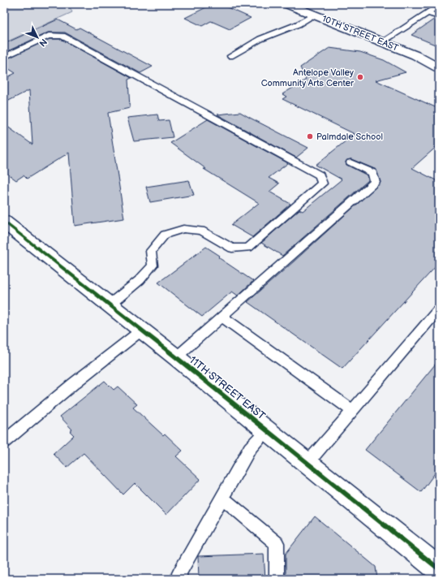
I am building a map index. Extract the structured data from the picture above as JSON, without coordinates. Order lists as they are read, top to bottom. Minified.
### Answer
{"streets":{"street":["10TH STREET EAST","11TH STREET EAST"]},"places":["Antelope Valley Community Arts Center","Palmdale School"],"north":"bottom right"}
